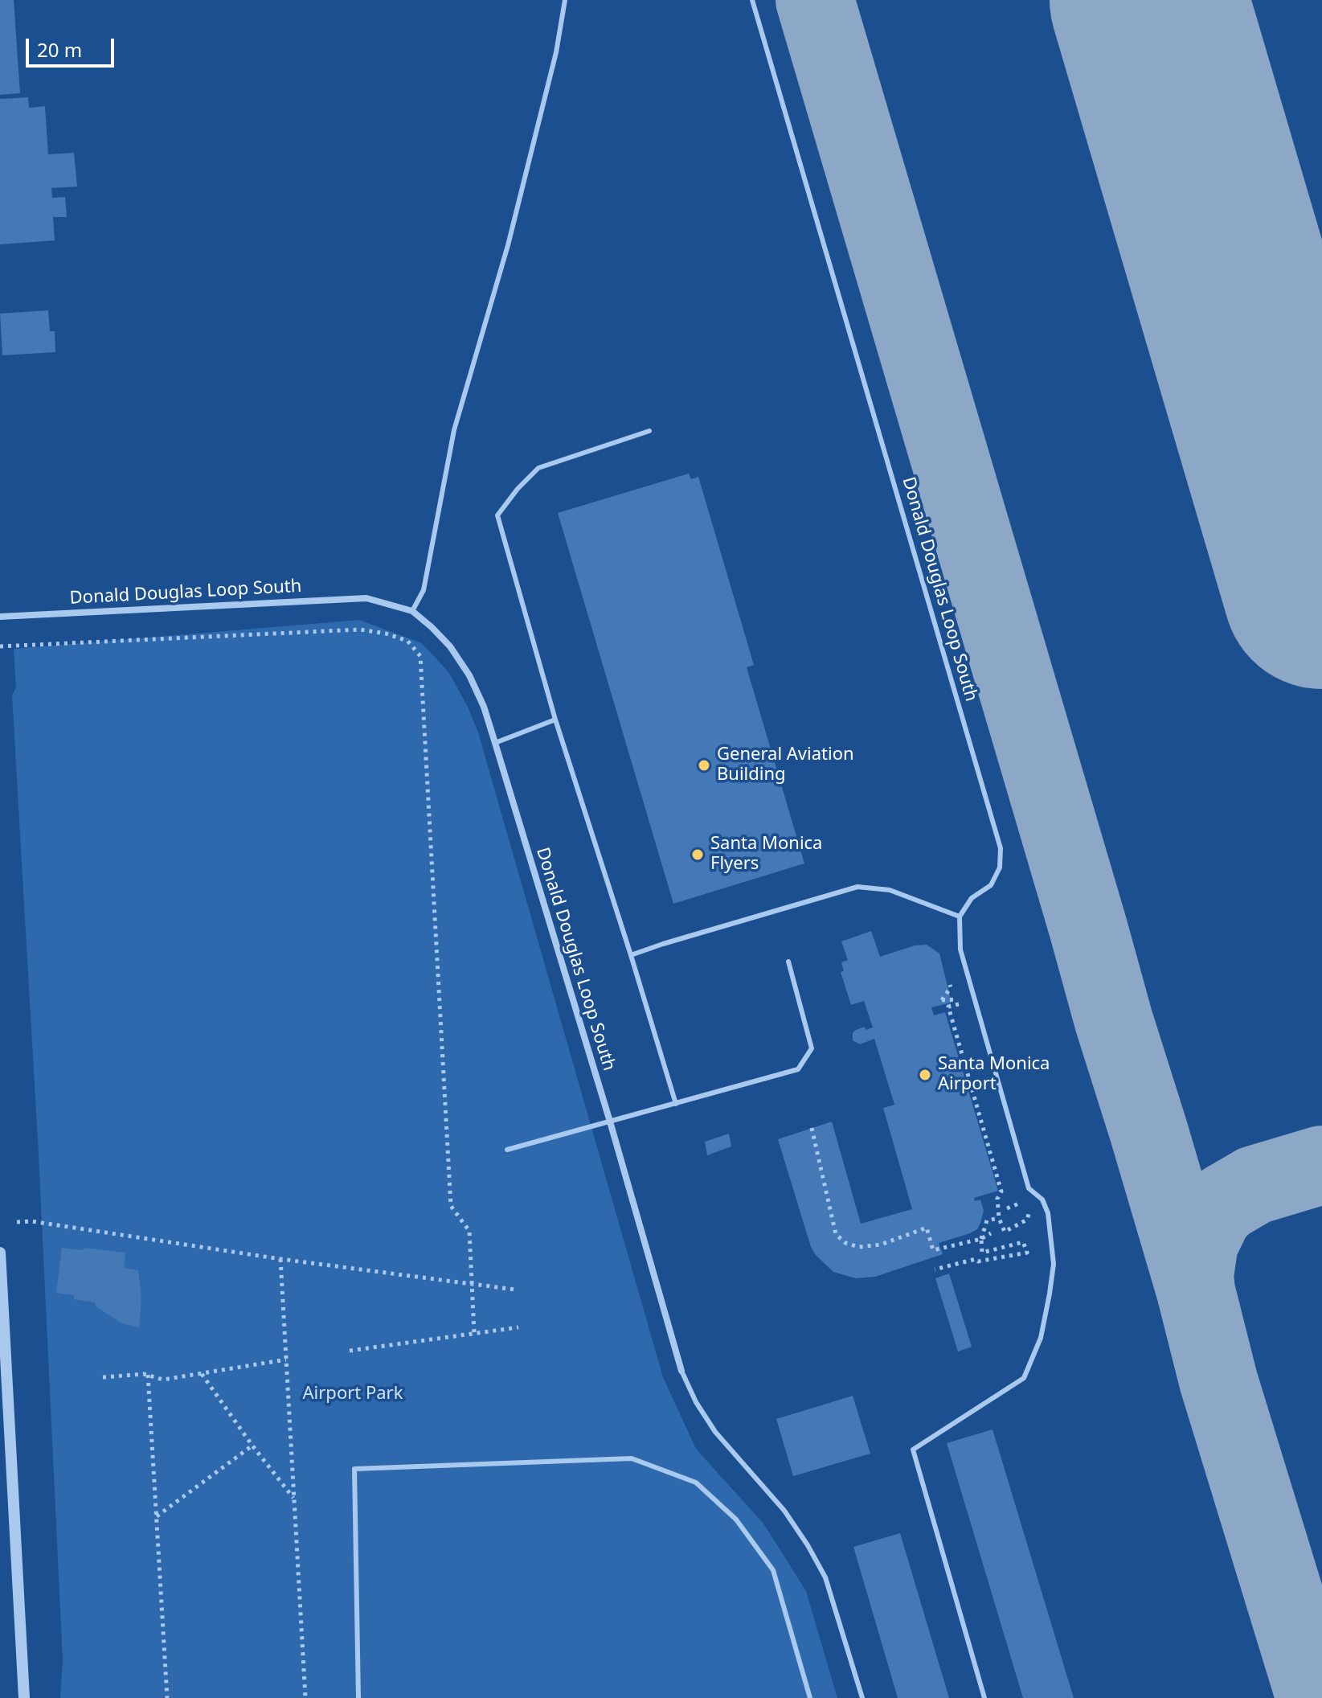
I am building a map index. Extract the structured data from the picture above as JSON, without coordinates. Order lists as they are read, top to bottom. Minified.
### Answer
{"streets":{"street":["Donald Douglas Loop South"]},"parks":["Airport Park"],"places":["General Aviation Building","Santa Monica Flyers","Santa Monica Airport"],"scale_bar":"20 m"}
